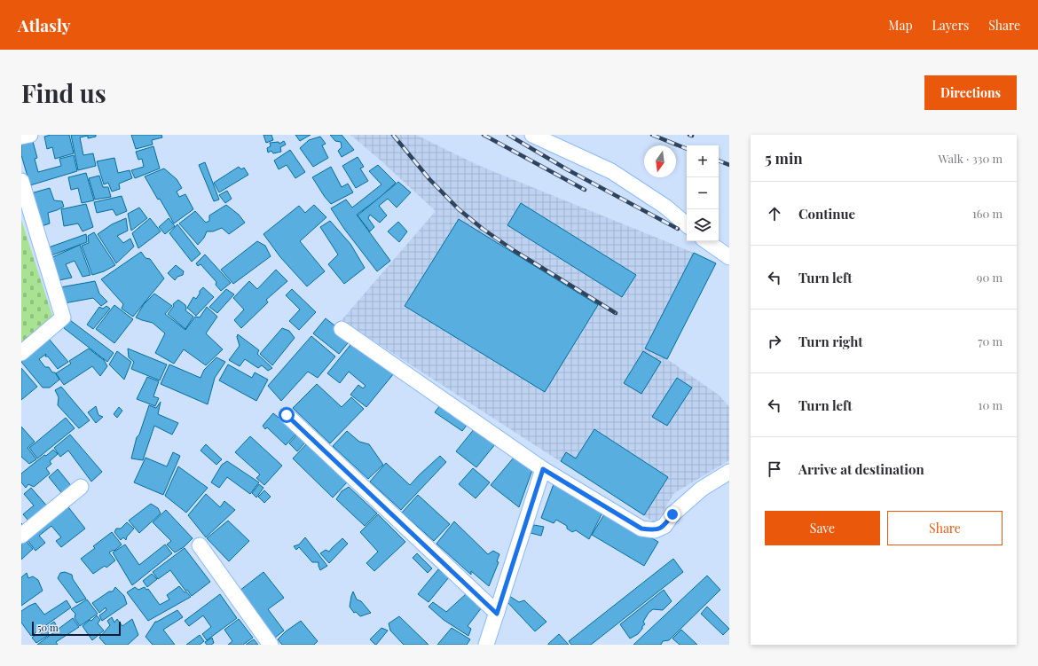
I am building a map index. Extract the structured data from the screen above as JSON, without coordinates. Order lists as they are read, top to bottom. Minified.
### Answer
{"scale_bar":"50 m","north":"bottom","page":{"header":"Atlasly","nav":["Map","Layers","Share"],"buttons":["Directions",["Save","Share"]],"title":"Find us","heading":["5 min","Walk · 330 m"],"map_buttons":["+","−"],"list":[["Continue","160 m"],["Turn left","90 m"],["Turn right","70 m"],["Turn left","10 m"],"Arrive at destination"],"scale":"50 m"}}
